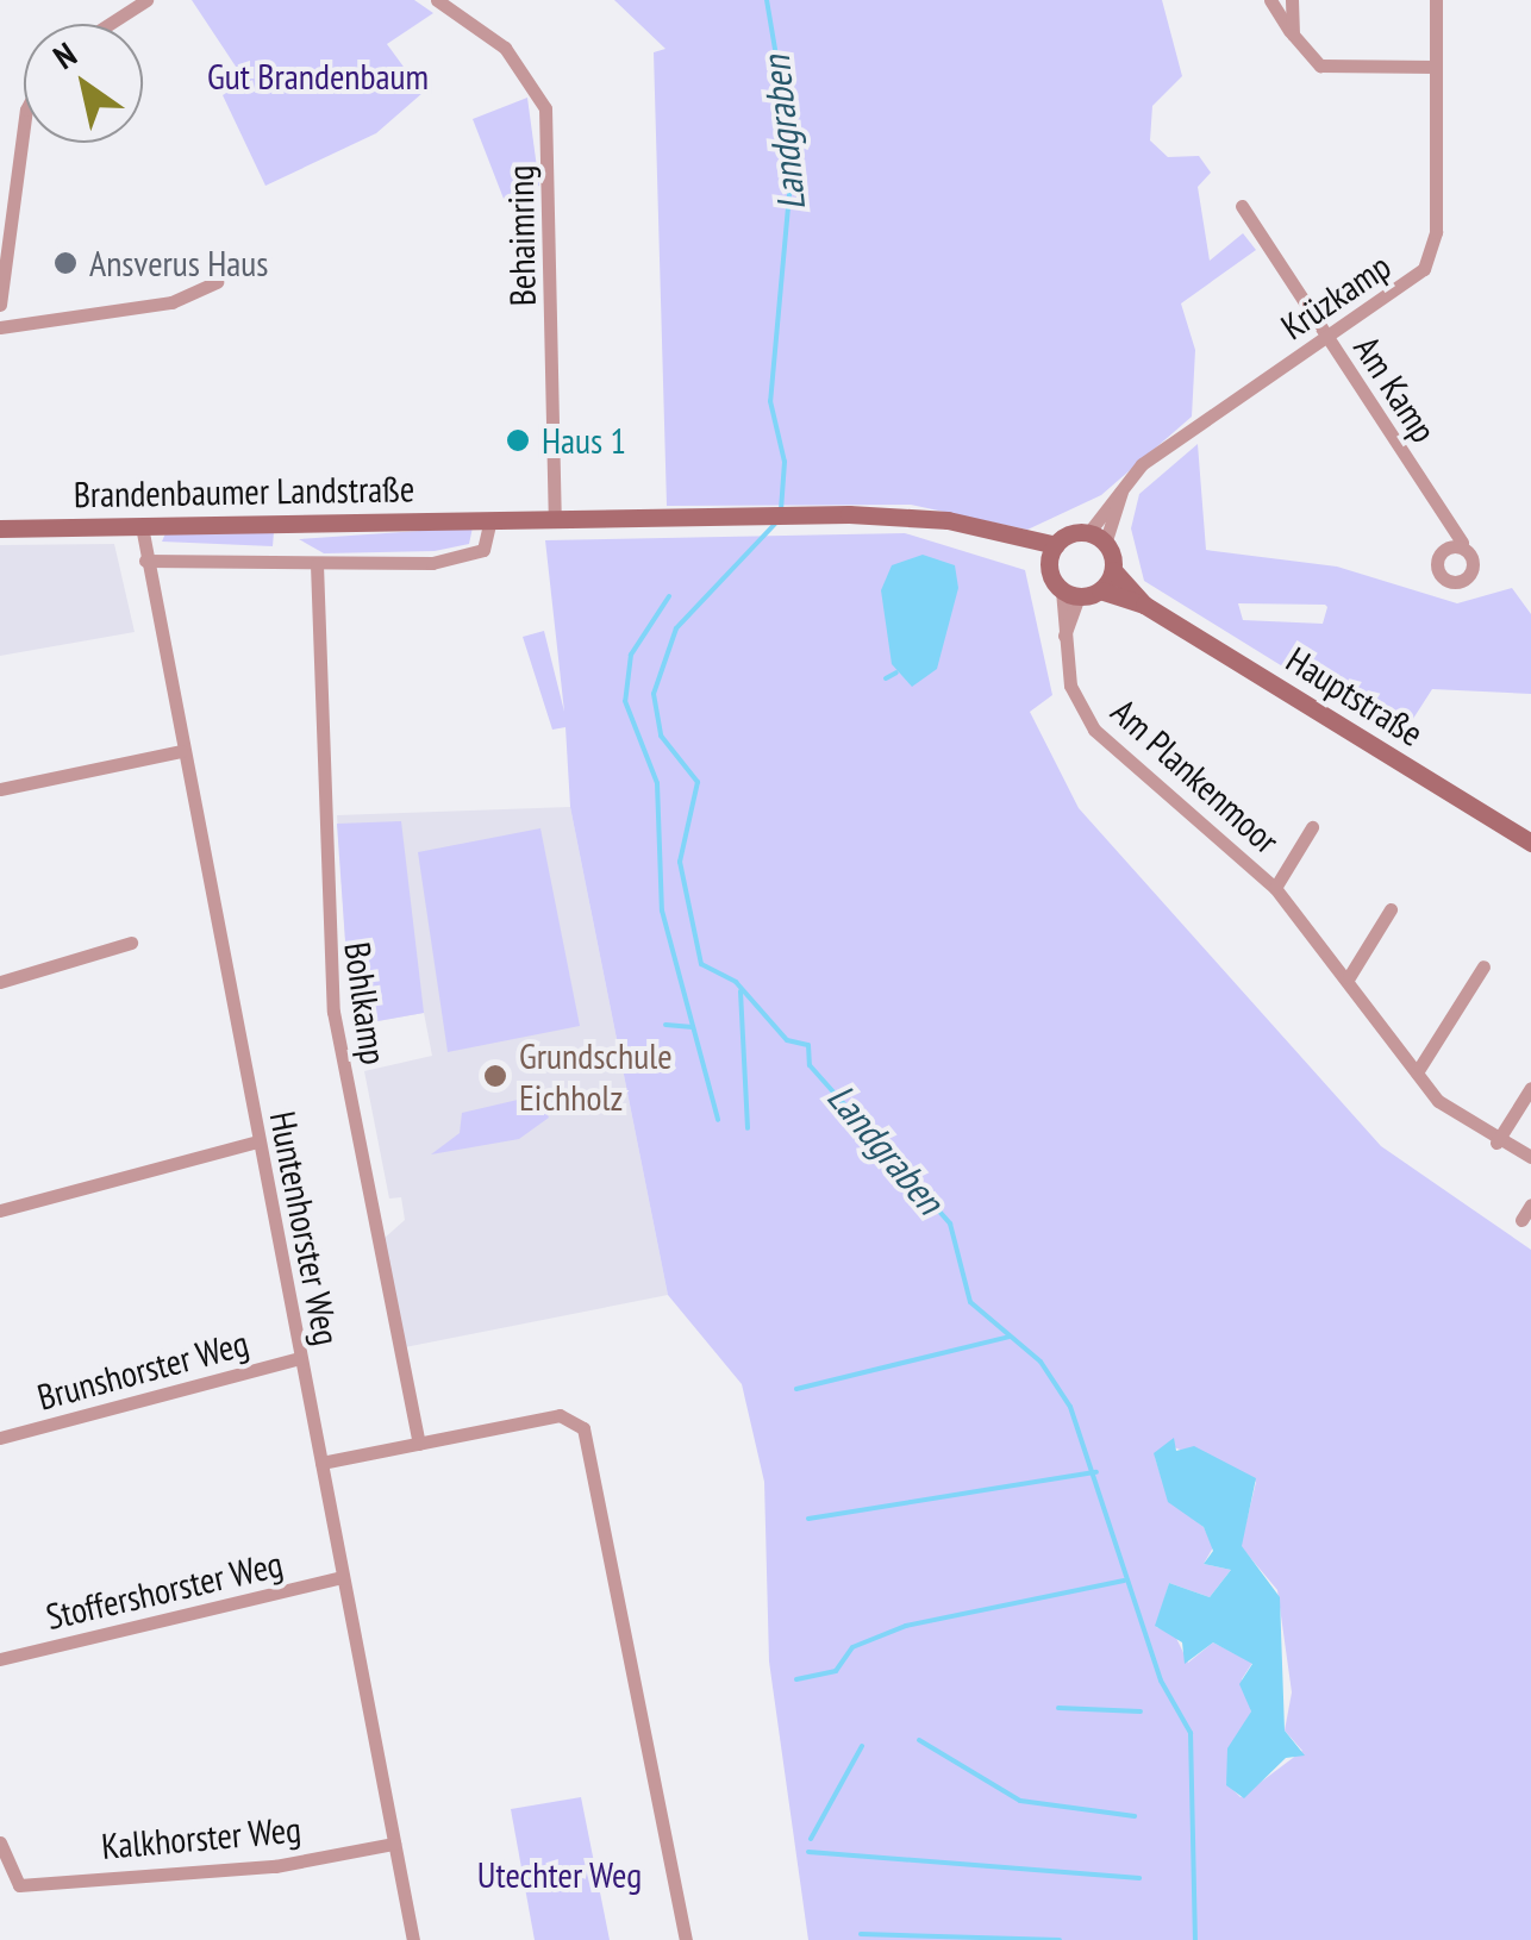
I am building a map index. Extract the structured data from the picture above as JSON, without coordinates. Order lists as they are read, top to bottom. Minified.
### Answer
{"streets":{"main road":["Brandenbaumer Landstraße","Hauptstraße"],"street":["Behaimring","Krüzkamp","Am Kamp","Am Plankenmoor","Bohlkamp","Huntenhorster Weg","Brunshorster Weg","Stoffershorster Weg","Kalkhorster Weg"]},"crossings":[["Behaimring","Brandenbaumer Landstraße"],["Krüzkamp","Am Kamp"],["Krüzkamp","Hauptstraße"],["Brandenbaumer Landstraße","Bohlkamp"],["Brandenbaumer Landstraße","Huntenhorster Weg"],["Huntenhorster Weg","Brunshorster Weg"],["Huntenhorster Weg","Stoffershorster Weg"],["Huntenhorster Weg","Kalkhorster Weg"]],"water":["Landgraben"],"parks":["Gut Brandenbaum","Utechter Weg"],"places":["Ansverus Haus","Haus 1","Grundschule Eichholz"],"north":"top left"}
